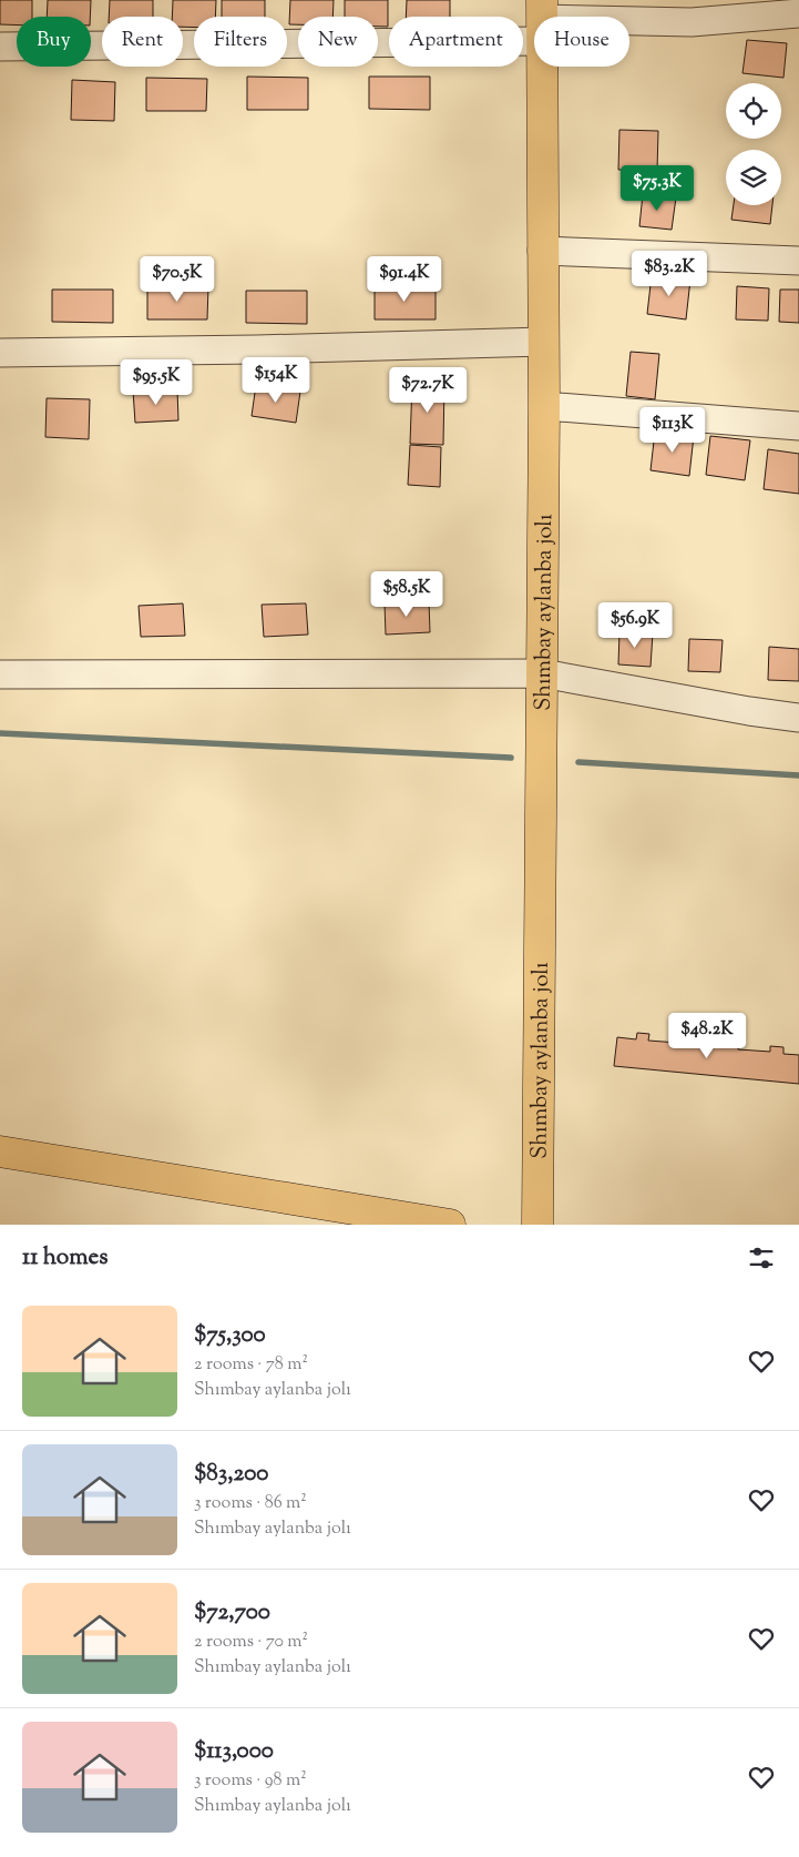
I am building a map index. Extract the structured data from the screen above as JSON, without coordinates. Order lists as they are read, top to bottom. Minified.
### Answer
{"streets":{"main road":["Shımbay aylanba jolı"]},"page":{"chip":["Buy","Rent","Filters","New","Apartment","House"],"price":["$75.3K","$83.2K","$70.5K","$91.4K","$154K","$95.5K","$72.7K","$113K","$58.5K","$56.9K","$48.2K"],"heading":"11 homes","list":[{"name":"$75,300","note":"2 rooms · 78 m² · Shımbay aylanba jolı"},{"name":"$83,200","note":"3 rooms · 86 m² · Shımbay aylanba jolı"},{"name":"$72,700","note":"2 rooms · 70 m² · Shımbay aylanba jolı"},{"name":"$113,000","note":"3 rooms · 98 m² · Shımbay aylanba jolı"}]}}
